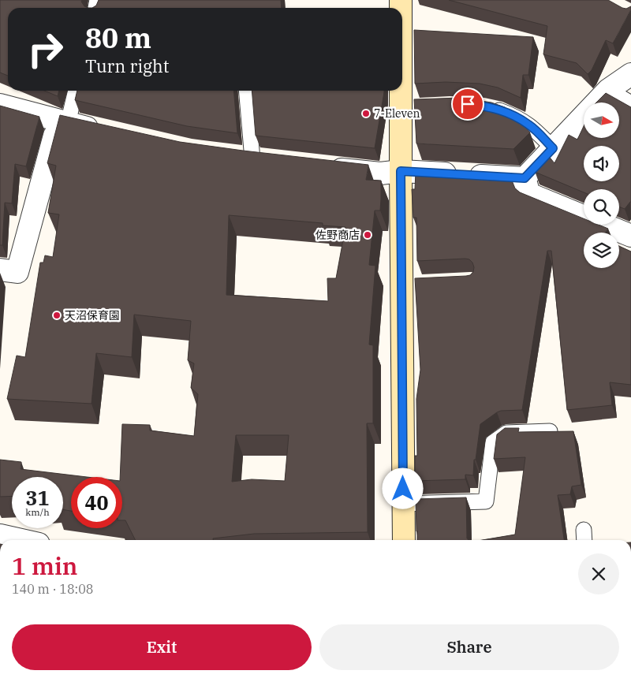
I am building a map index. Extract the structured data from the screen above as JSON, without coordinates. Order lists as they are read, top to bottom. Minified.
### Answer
{"places":["7-Eleven","佐野商店","天沼保育園"],"north":"right","page":{"turn":["80 m","Turn right"],"speed":"31 km/h","limit":"40","heading":["1 min","140 m · 18:08"],"buttons":["Exit","Share"]}}
